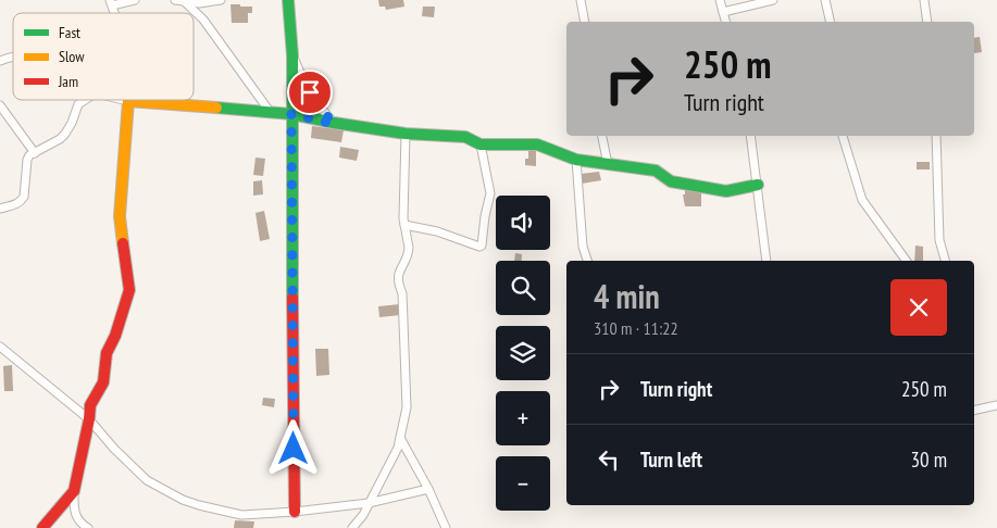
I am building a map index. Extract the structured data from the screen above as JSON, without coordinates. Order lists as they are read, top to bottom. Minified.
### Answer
{"legend":["Fast","Slow","Jam"],"page":{"turn":["250 m","Turn right"],"map_buttons":["+","−"],"heading":["4 min","310 m · 11:22"],"list":[{"name":"Turn right","value":"250 m"},{"name":"Turn left","value":"30 m"}]}}
